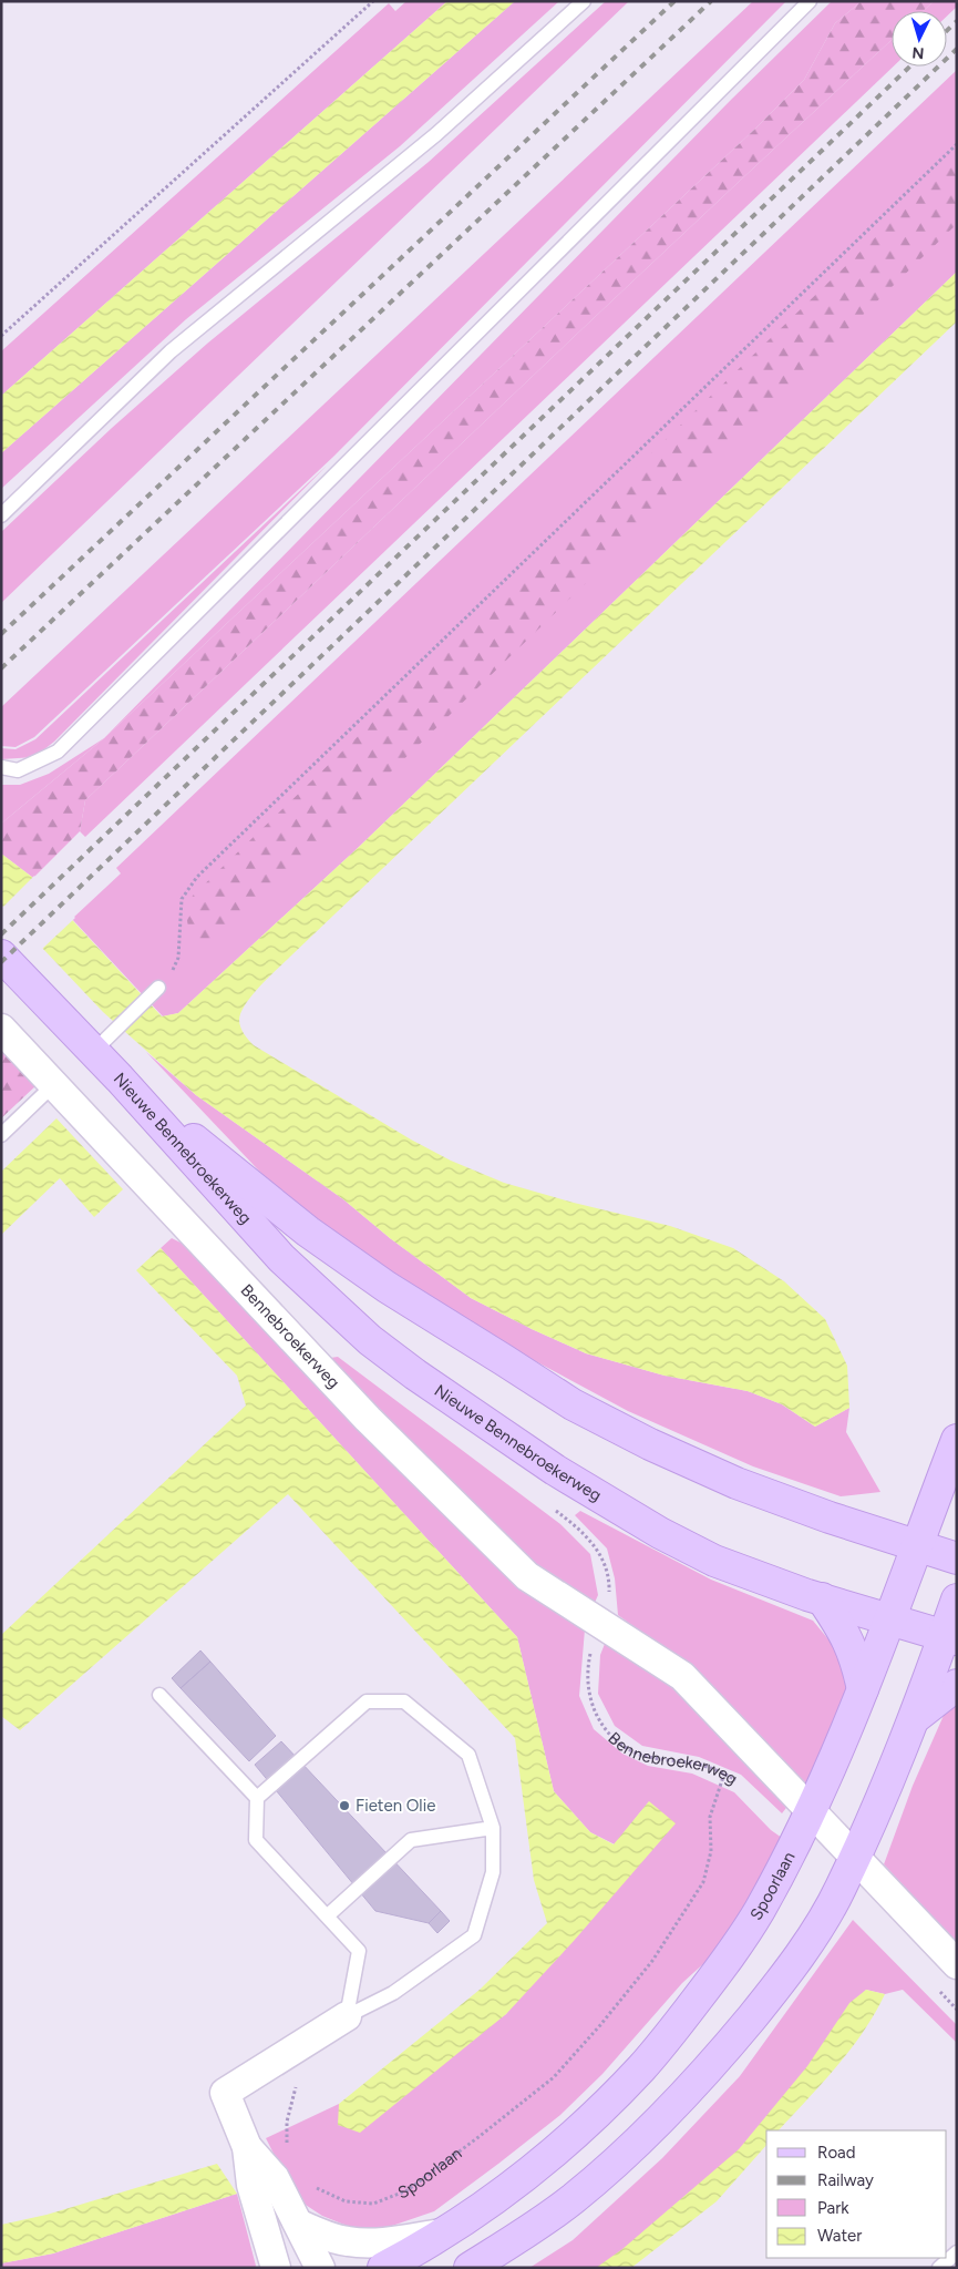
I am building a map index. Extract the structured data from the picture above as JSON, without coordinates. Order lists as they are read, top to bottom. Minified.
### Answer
{"streets":{"main road":["Nieuwe Bennebroekerweg","Spoorlaan"],"street":["Bennebroekerweg"]},"crossings":[["Nieuwe Bennebroekerweg","Spoorlaan"],["Bennebroekerweg","Spoorlaan"]],"places":["Fieten Olie"],"legend":["Road","Railway","Park","Water"],"north":"bottom"}
